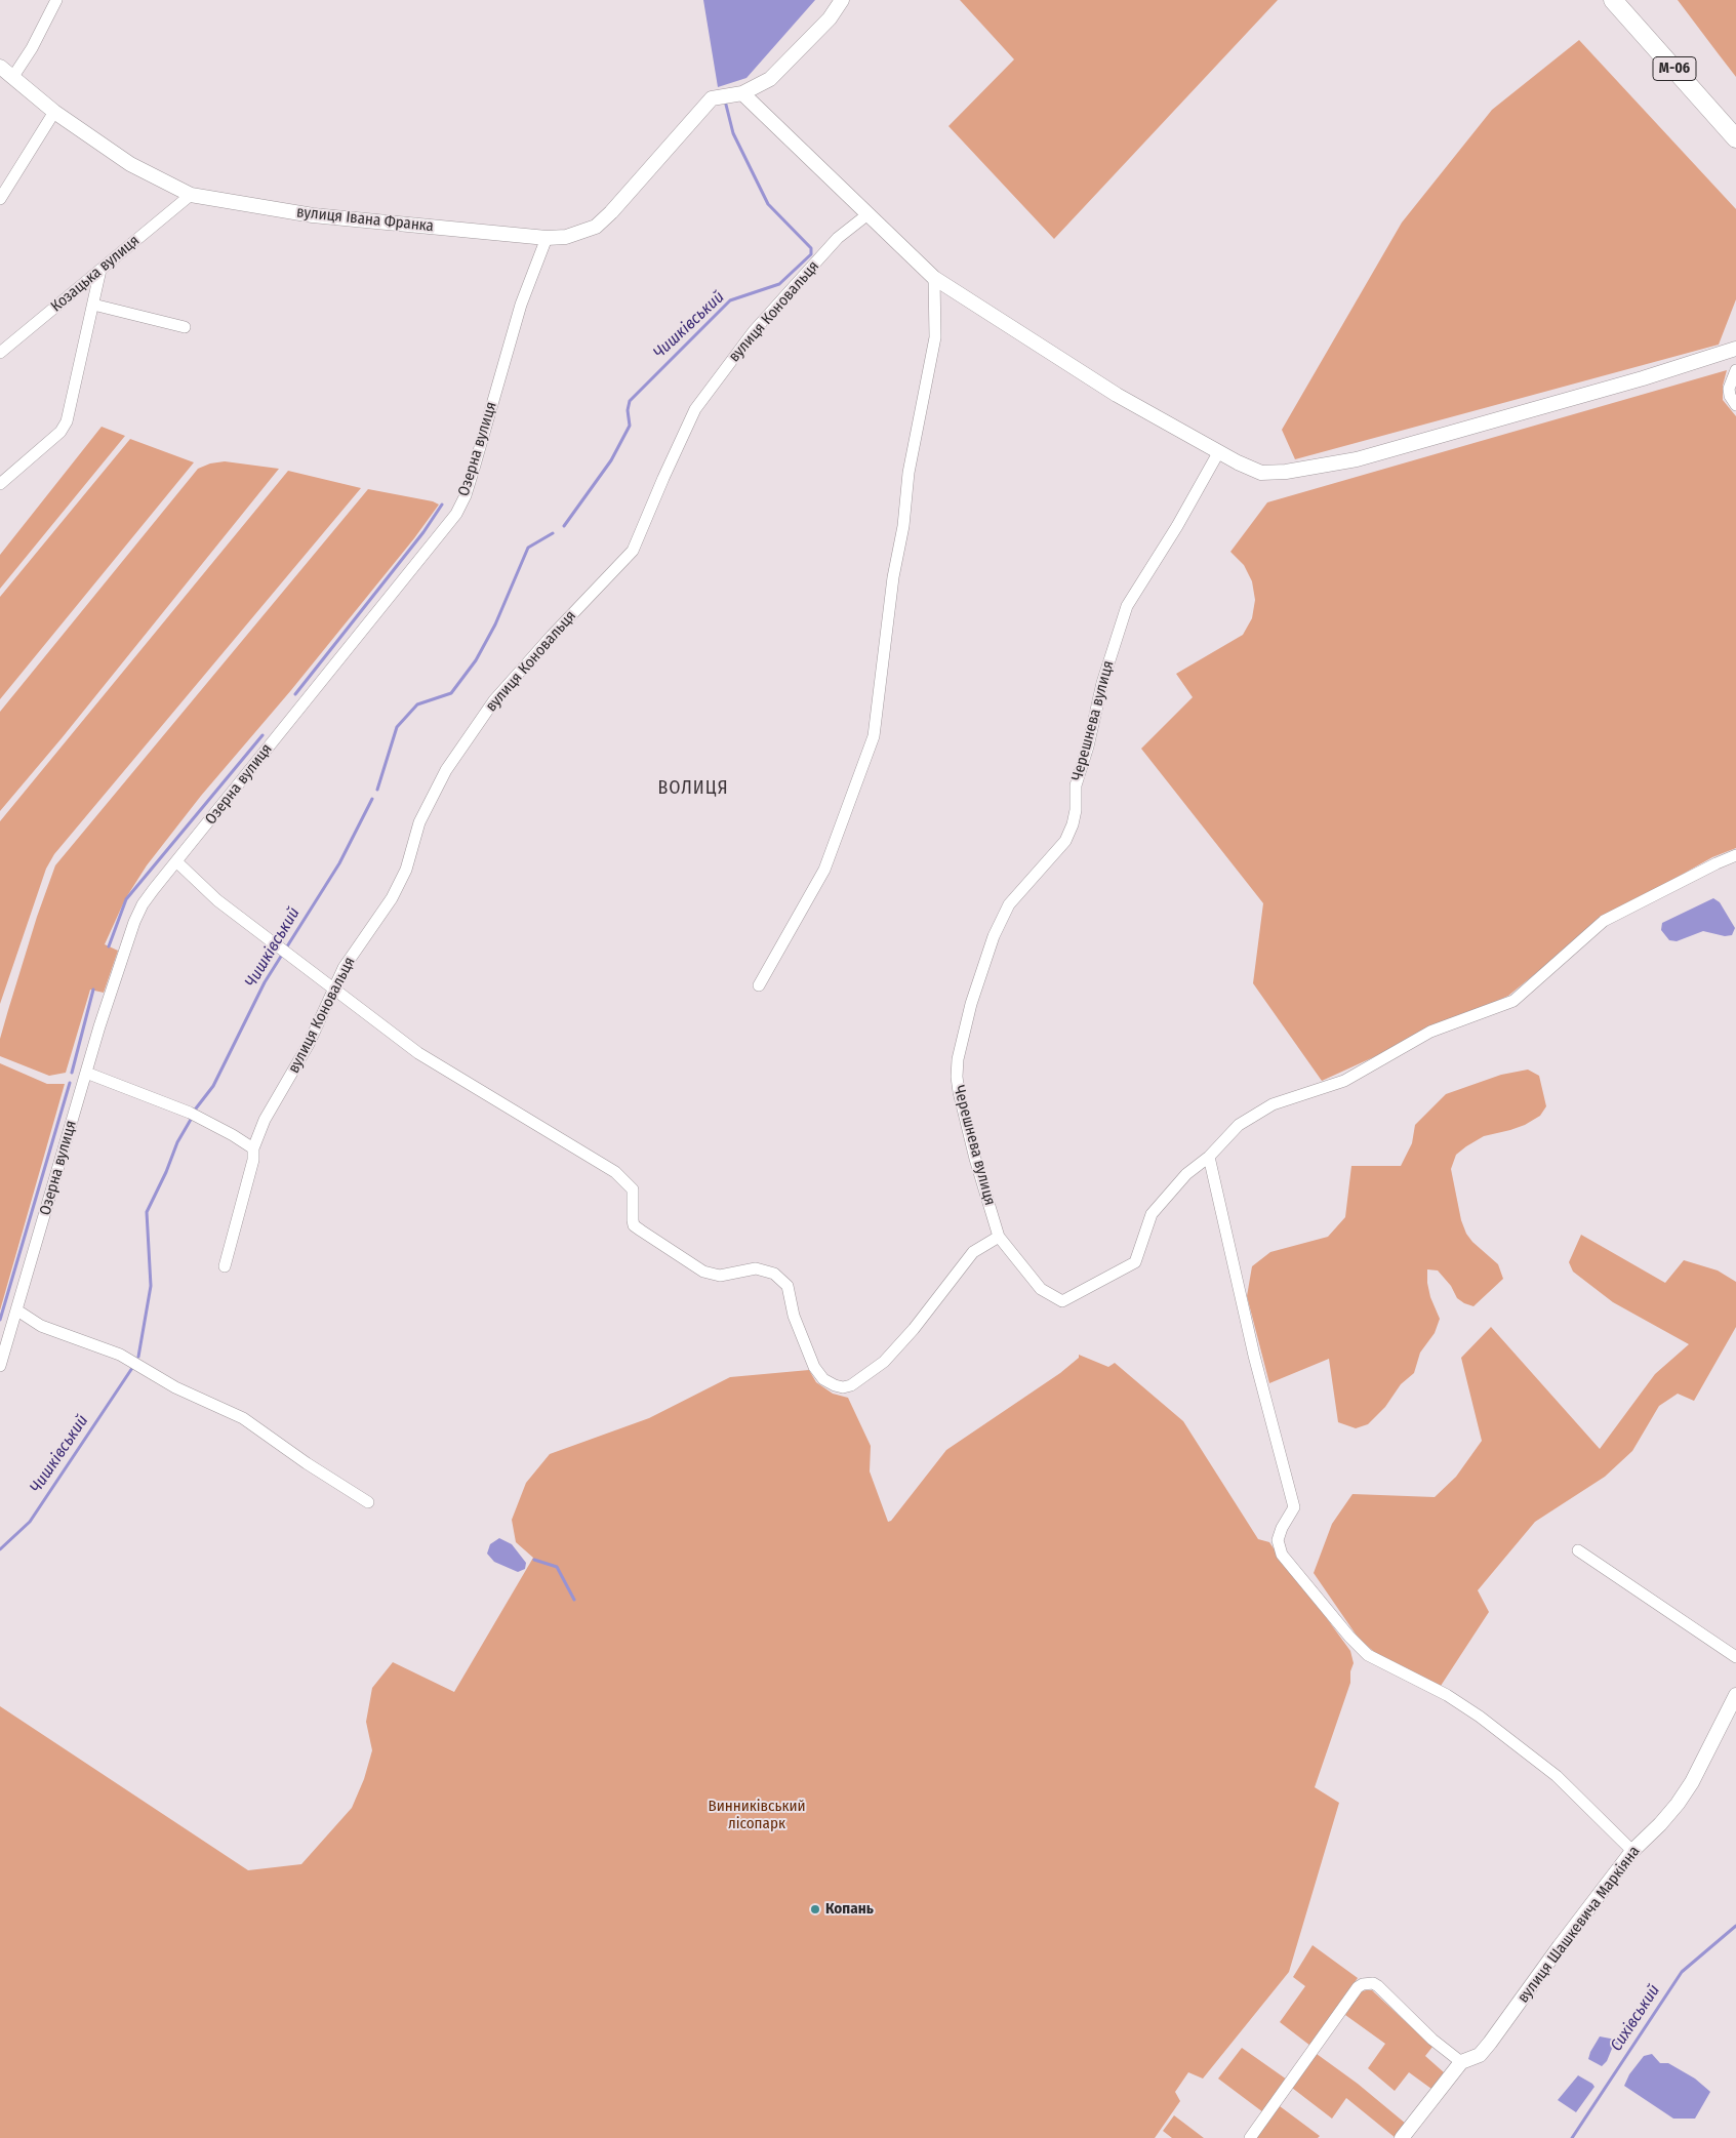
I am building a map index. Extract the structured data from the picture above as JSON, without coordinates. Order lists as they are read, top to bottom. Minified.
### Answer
{"streets":{"highway":["М-06"],"street":["вулиця Івана Франка","Козацька вулиця","вулиця Коновальця","Озерна вулиця","Черешнева вулиця","вулиця Шашкевича Маркіяна"]},"crossings":[["вулиця Івана Франка","Козацька вулиця"],["вулиця Івана Франка","Озерна вулиця"]],"districts":["ВОЛИЦЯ"],"water":["Чишківський","Сихівський"],"parks":["Винниківський лісопарк"],"places":["Копань"]}
